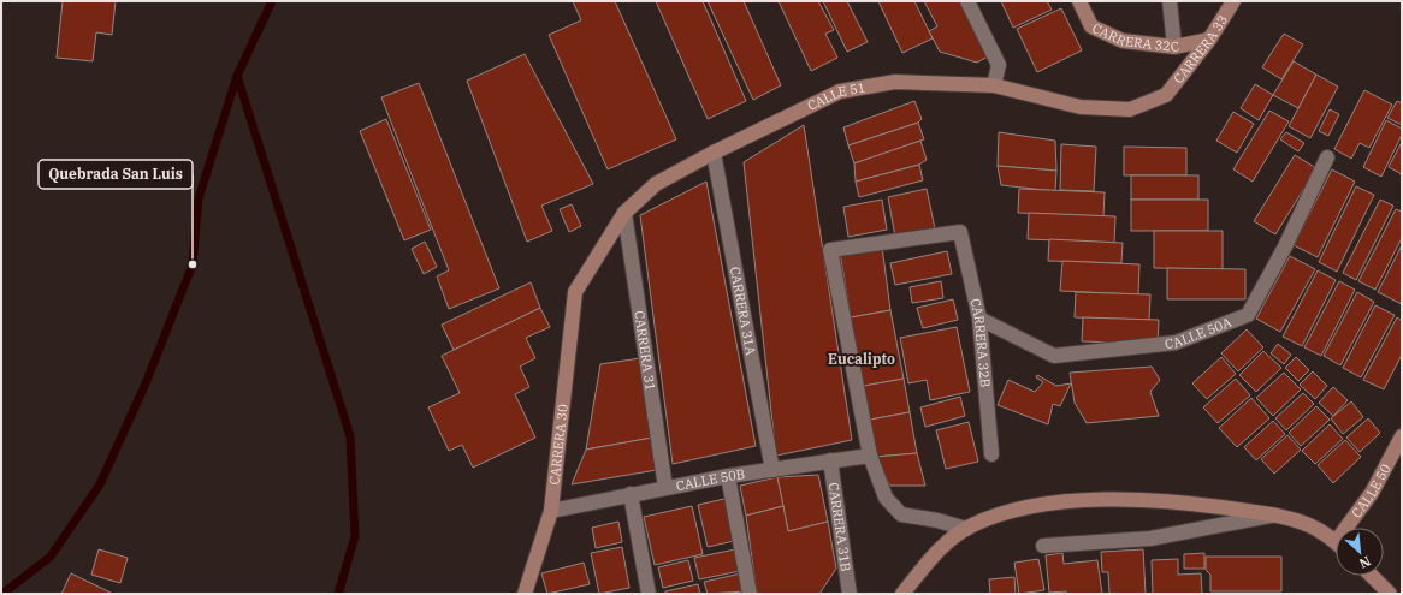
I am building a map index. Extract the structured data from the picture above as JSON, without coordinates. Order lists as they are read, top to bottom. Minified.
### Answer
{"streets":{"street":["CARRERA 32C","CARRERA 33","CALLE 51","CARRERA 31A","CALLE 50A","CARRERA 32B","CARRERA 31","CARRERA 30","CALLE 50B","CALLE 50","CARRERA 31B"]},"crossings":[["CARRERA 32C","CARRERA 33"],["CARRERA 33","CALLE 51"],["CALLE 51","CARRERA 31A"],["CALLE 51","CARRERA 31"],["CALLE 51","CARRERA 30"],["CARRERA 31A","CALLE 50B"],["CALLE 50A","CARRERA 32B"],["CARRERA 32B","CALLE 50B"],["CARRERA 31","CALLE 50B"],["CARRERA 30","CALLE 50B"],["CALLE 50B","CARRERA 31B"]],"districts":["Eucalipto"],"places":["Quebrada San Luis"],"north":"bottom right"}
